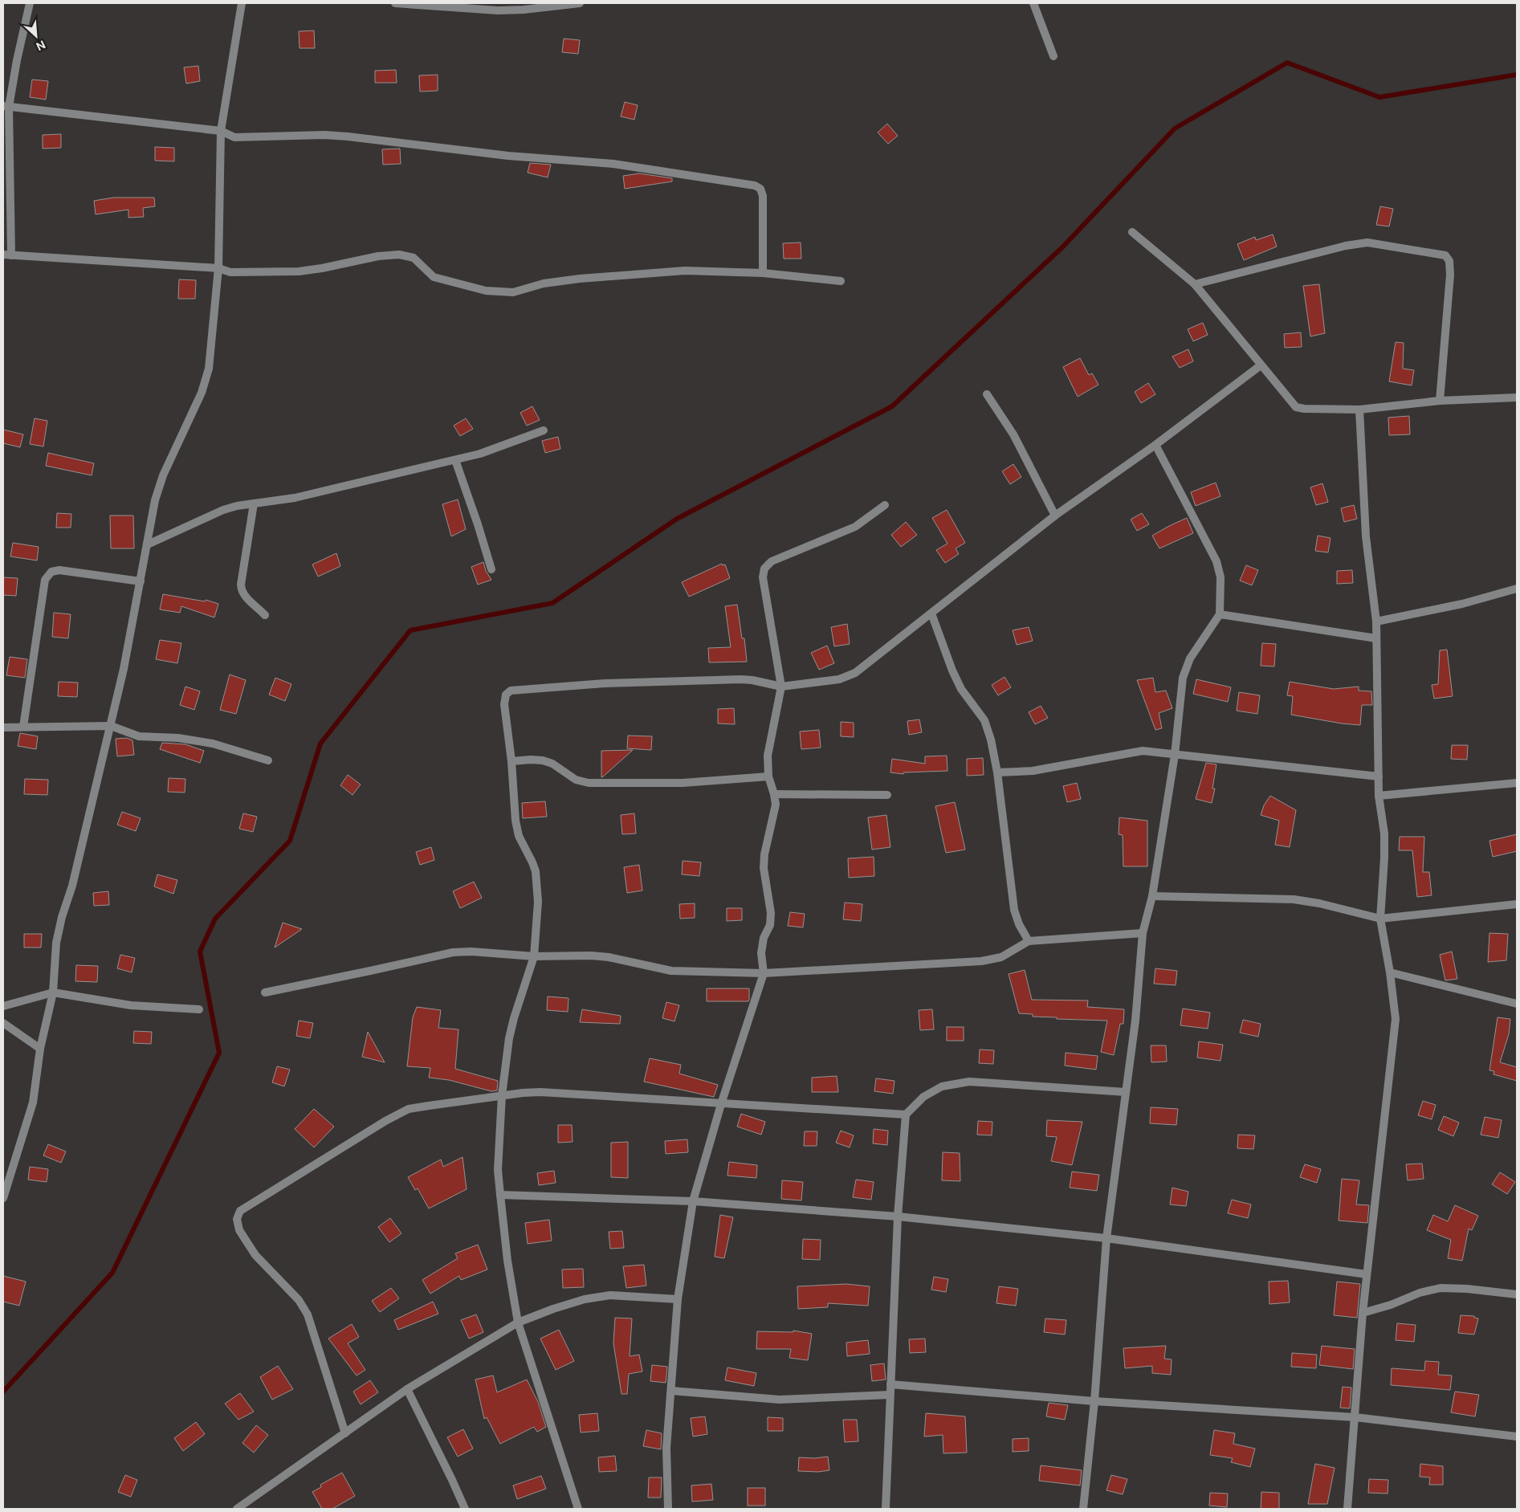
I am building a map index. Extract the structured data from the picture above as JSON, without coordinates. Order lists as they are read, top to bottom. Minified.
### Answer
{"north":"bottom right"}
